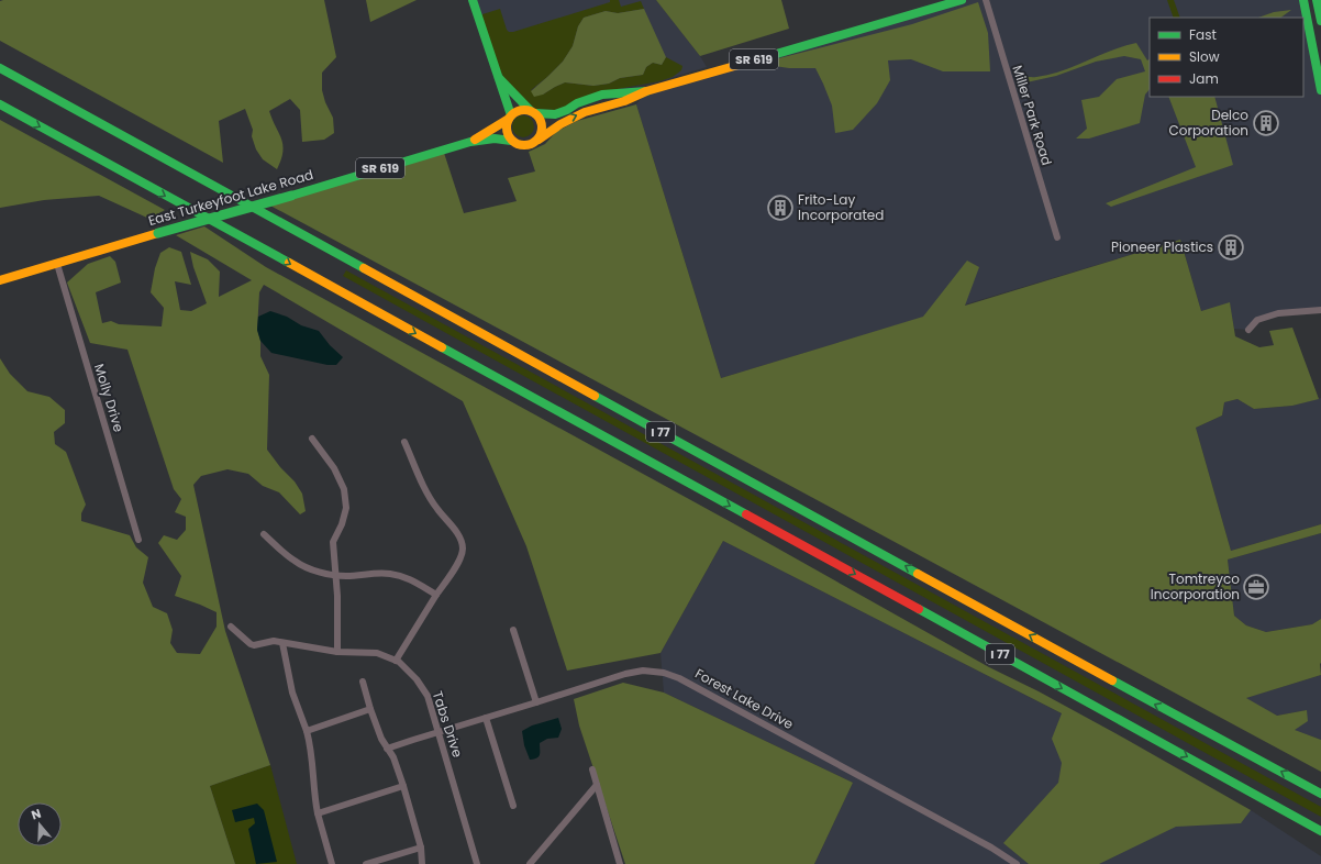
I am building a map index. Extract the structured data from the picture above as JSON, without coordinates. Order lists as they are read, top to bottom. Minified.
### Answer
{"streets":{"main road":["SR 619","East Turkeyfoot Lake Road","I 77"],"street":["Miller Park Road","Molly Drive","Forest Lake Drive","Tabs Drive"]},"crossings":[["East Turkeyfoot Lake Road","Molly Drive"],["Forest Lake Drive","Tabs Drive"]],"places":{"building":["Delco Corporation","Frito-Lay Incorporated","Pioneer Plastics"],"office":["Tomtreyco Incorporation"]},"legend":["Fast","Slow","Jam"],"north":"top"}
